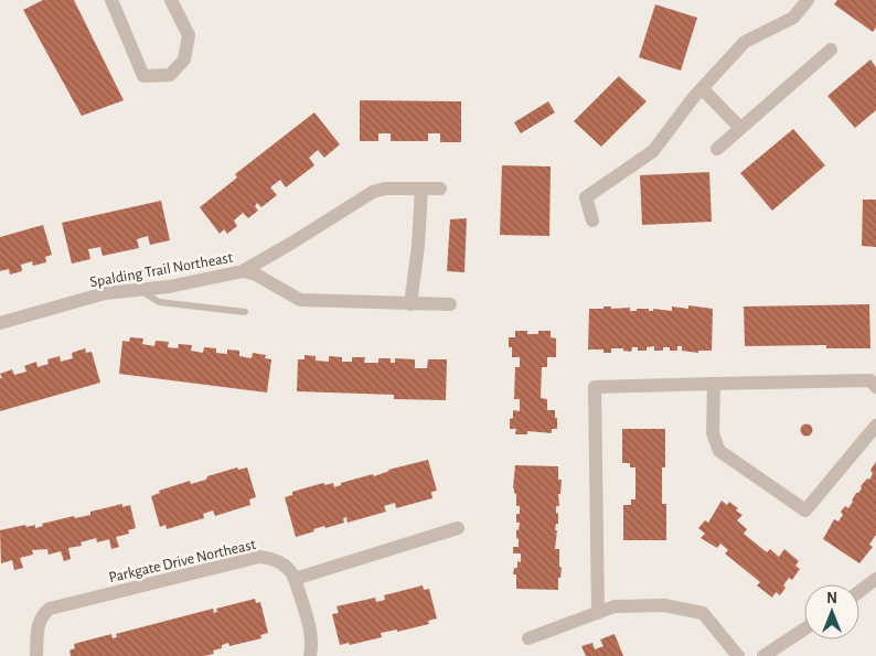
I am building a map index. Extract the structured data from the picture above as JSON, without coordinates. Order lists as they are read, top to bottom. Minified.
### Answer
{"streets":{"street":["Spalding Trail Northeast","Parkgate Drive Northeast"]},"north":"top"}
